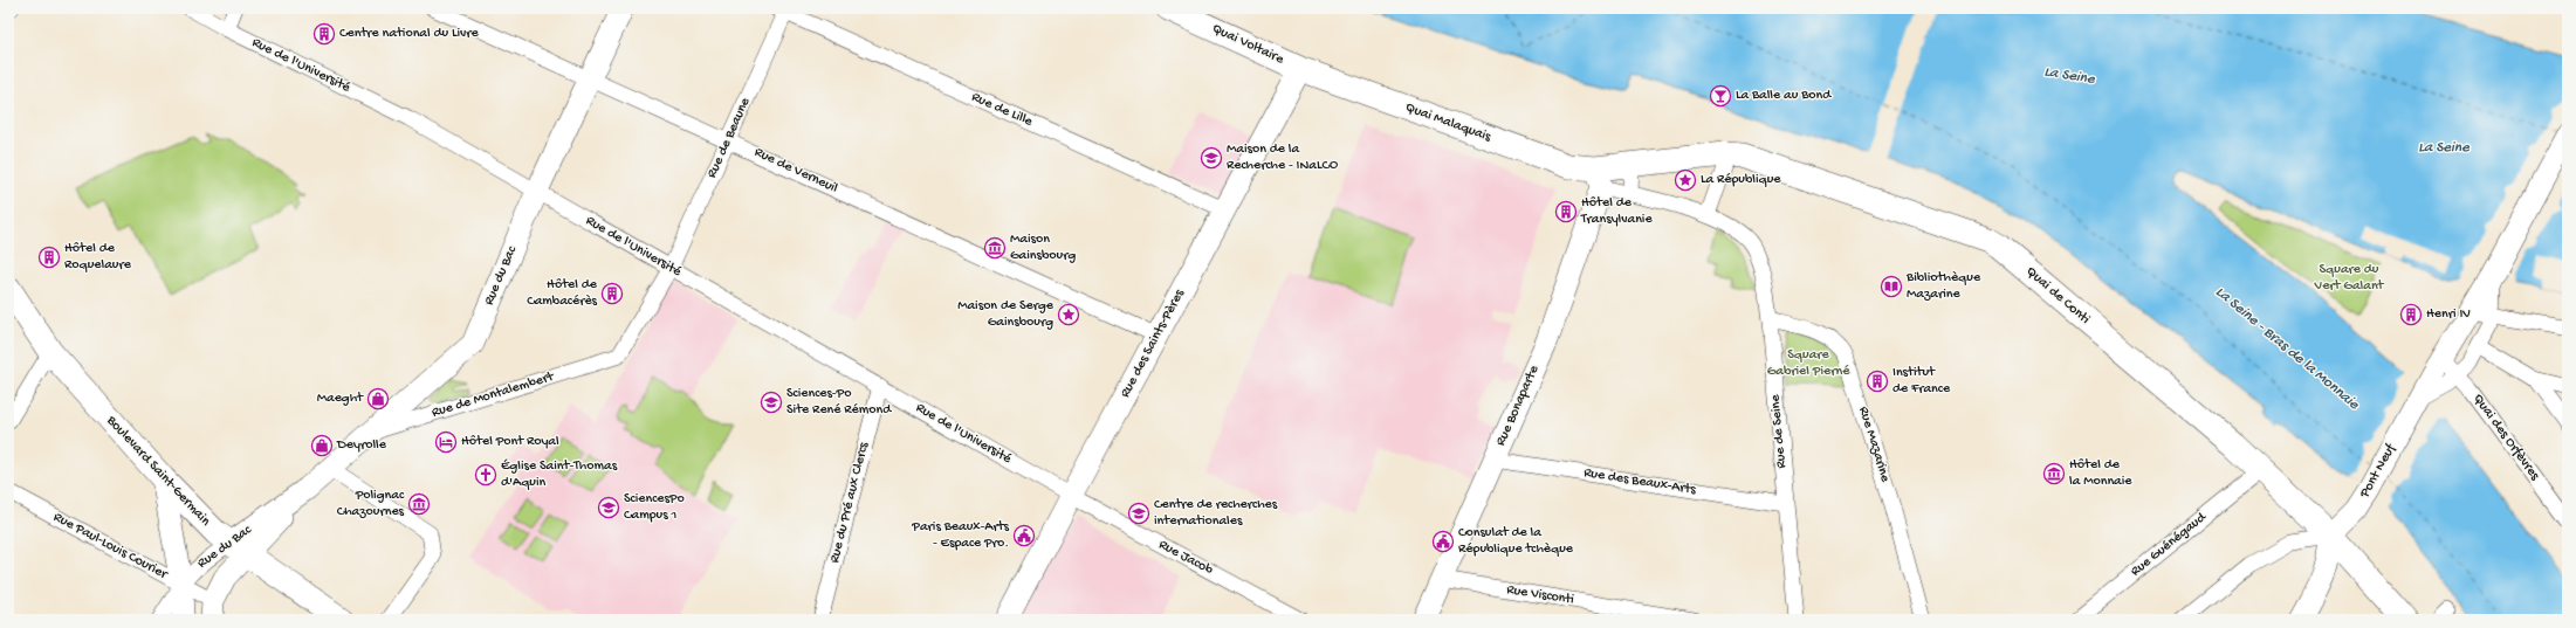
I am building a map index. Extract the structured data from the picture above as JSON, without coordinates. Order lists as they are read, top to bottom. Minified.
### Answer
{"streets":{"main road":["Quai Voltaire","Quai Malaquais","Quai de Conti","Boulevard Saint-Germain"],"street":["Rue de l'Université","Rue de Lille","Rue de Beaune","Rue de Verneuil","Rue du Bac","Rue des Saints-Pères","Rue de Montalembert","Rue Bonaparte","Rue de Seine","Quai des Orfèvres","Rue Mazarine","Pont Neuf","Rue des Beaux-Arts","Rue du Pré aux Clercs","Rue Guénégaud","Rue Paul-Louis Courier","Rue Jacob","Rue Visconti"]},"crossings":[["Quai Voltaire","Quai Malaquais"],["Quai Voltaire","Rue des Saints-Pères"],["Rue de l'Université","Rue de Beaune"],["Rue de l'Université","Rue du Bac"],["Rue de l'Université","Rue des Saints-Pères"],["Rue de l'Université","Rue du Pré aux Clercs"],["Rue de l'Université","Rue Jacob"],["Rue de Lille","Rue de Beaune"],["Rue de Lille","Rue des Saints-Pères"],["Quai Malaquais","Quai de Conti"],["Quai Malaquais","Rue des Saints-Pères"],["Quai Malaquais","Rue Bonaparte"],["Quai Malaquais","Rue de Seine"],["Rue de Beaune","Rue de Verneuil"],["Rue de Beaune","Rue de Montalembert"],["Rue de Verneuil","Rue du Bac"],["Rue de Verneuil","Rue des Saints-Pères"],["Rue du Bac","Rue de Montalembert"],["Rue du Bac","Boulevard Saint-Germain"],["Rue du Bac","Rue Paul-Louis Courier"],["Quai de Conti","Pont Neuf"],["Quai de Conti","Rue Guénégaud"],["Rue des Saints-Pères","Rue Jacob"],["Rue Bonaparte","Rue des Beaux-Arts"],["Rue Bonaparte","Rue Visconti"],["Rue de Seine","Rue Mazarine"],["Rue de Seine","Rue des Beaux-Arts"],["Quai des Orfèvres","Pont Neuf"]],"water":["La Seine","La Seine - Bras de la Monnaie"],"parks":["Square du Vert Galant","Square Gabriel Pierné"],"places":{"building":["Centre national du Livre","Hôtel de Transylvanie","Hôtel de Roquelaure","Hôtel de Cambacérès","Henri IV","Institut de France"],"bar":["La Balle au Bond"],"school or university":["Maison de la Recherche - INaLCO","Sciences-Po Site René Rémond","SciencesPo Campus 1","Centre de recherches internationales"],"place":["La République","Maison de Serge Gainsbourg"],"museum":["Maison Gainsbourg","Hôtel de la Monnaie","Polignac Chazournes"],"library":["Bibliothèque Mazarine"],"shop":["Maeght","Deyrolle"],"hotel":["Hôtel Pont Royal"],"church":["Église Saint-Thomas d'Aquin"],"public building":["Paris Beaux-Arts - Espace Pro.","Consulat de la République tchèque"]}}
